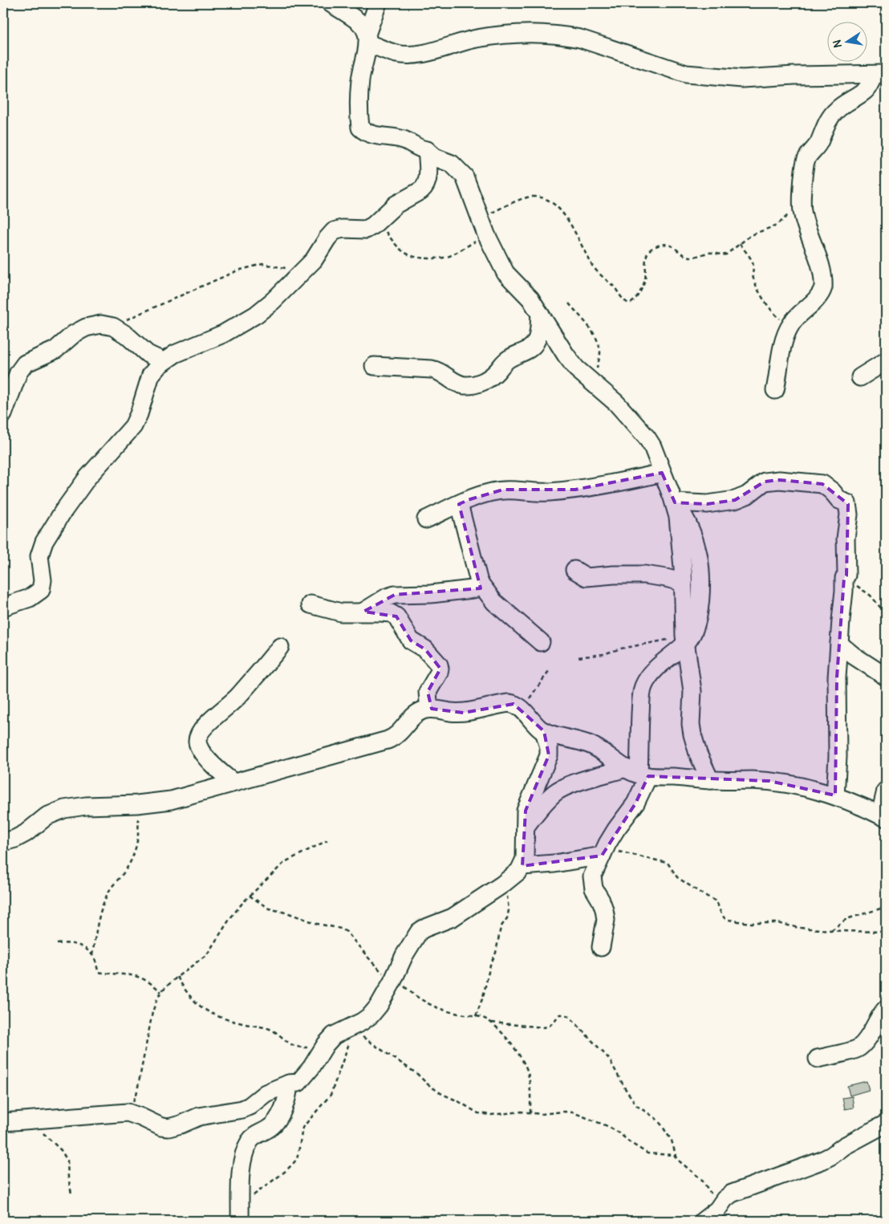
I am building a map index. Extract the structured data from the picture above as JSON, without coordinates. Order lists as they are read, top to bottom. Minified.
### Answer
{"north":"left"}
